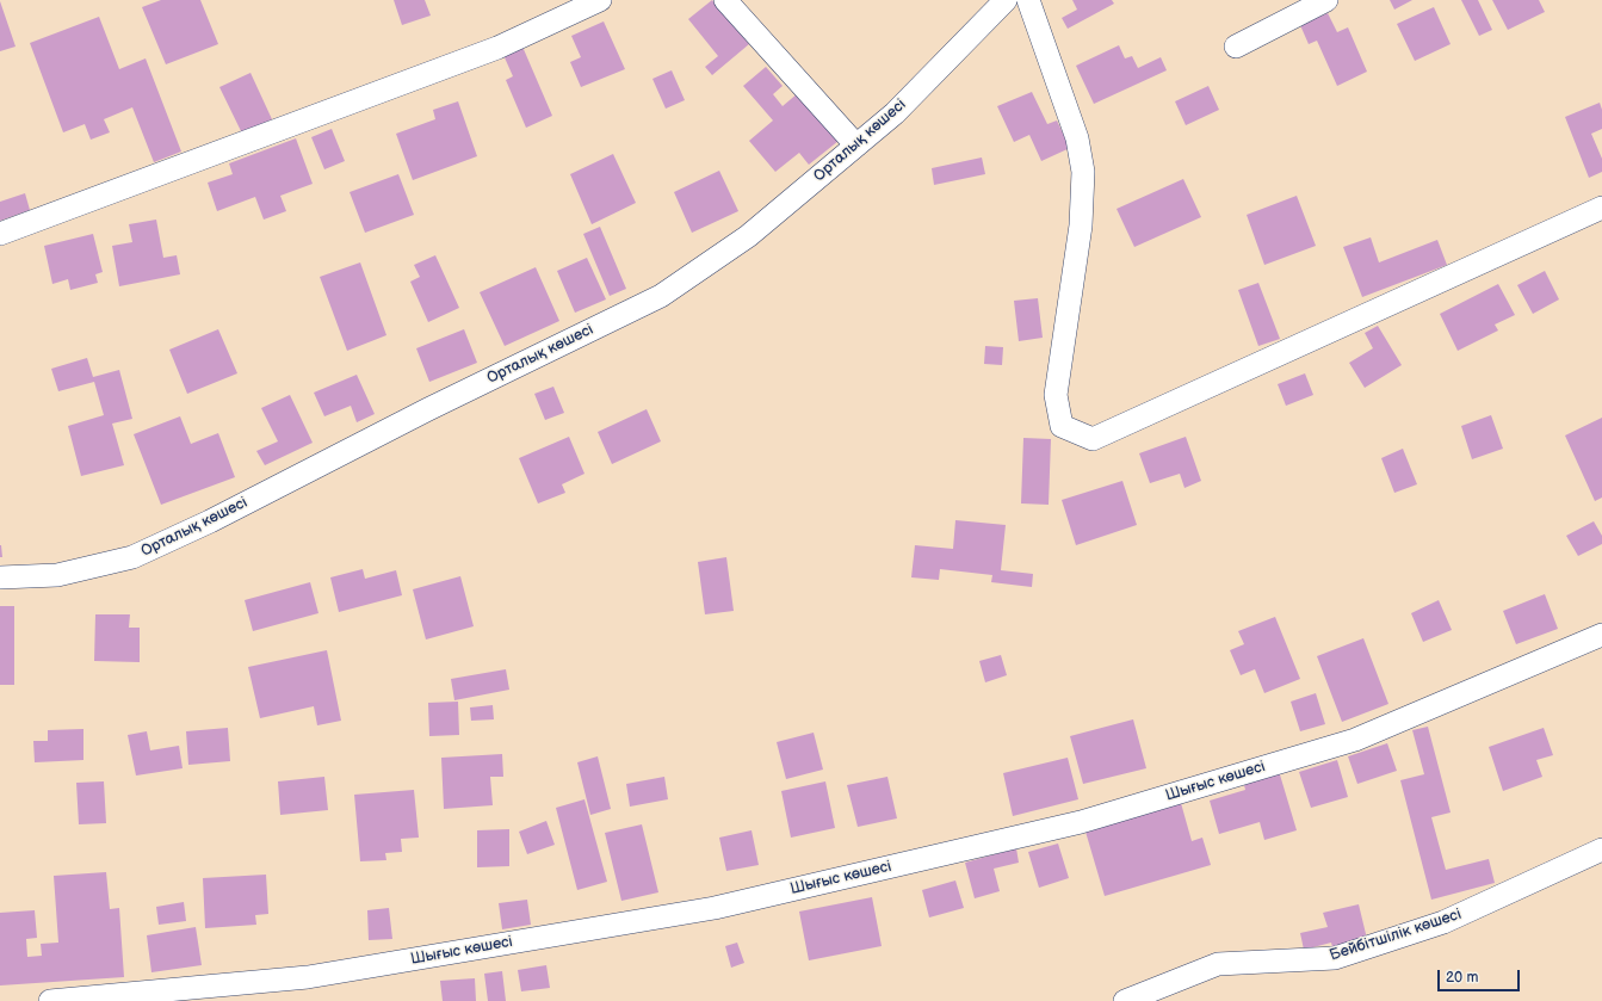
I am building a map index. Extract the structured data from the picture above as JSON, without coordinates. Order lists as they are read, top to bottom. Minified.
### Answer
{"streets":{"street":["Орталық көшесі","Шығыс көшесі","Бейбітшілік көшесі"]},"scale_bar":"20 m"}
